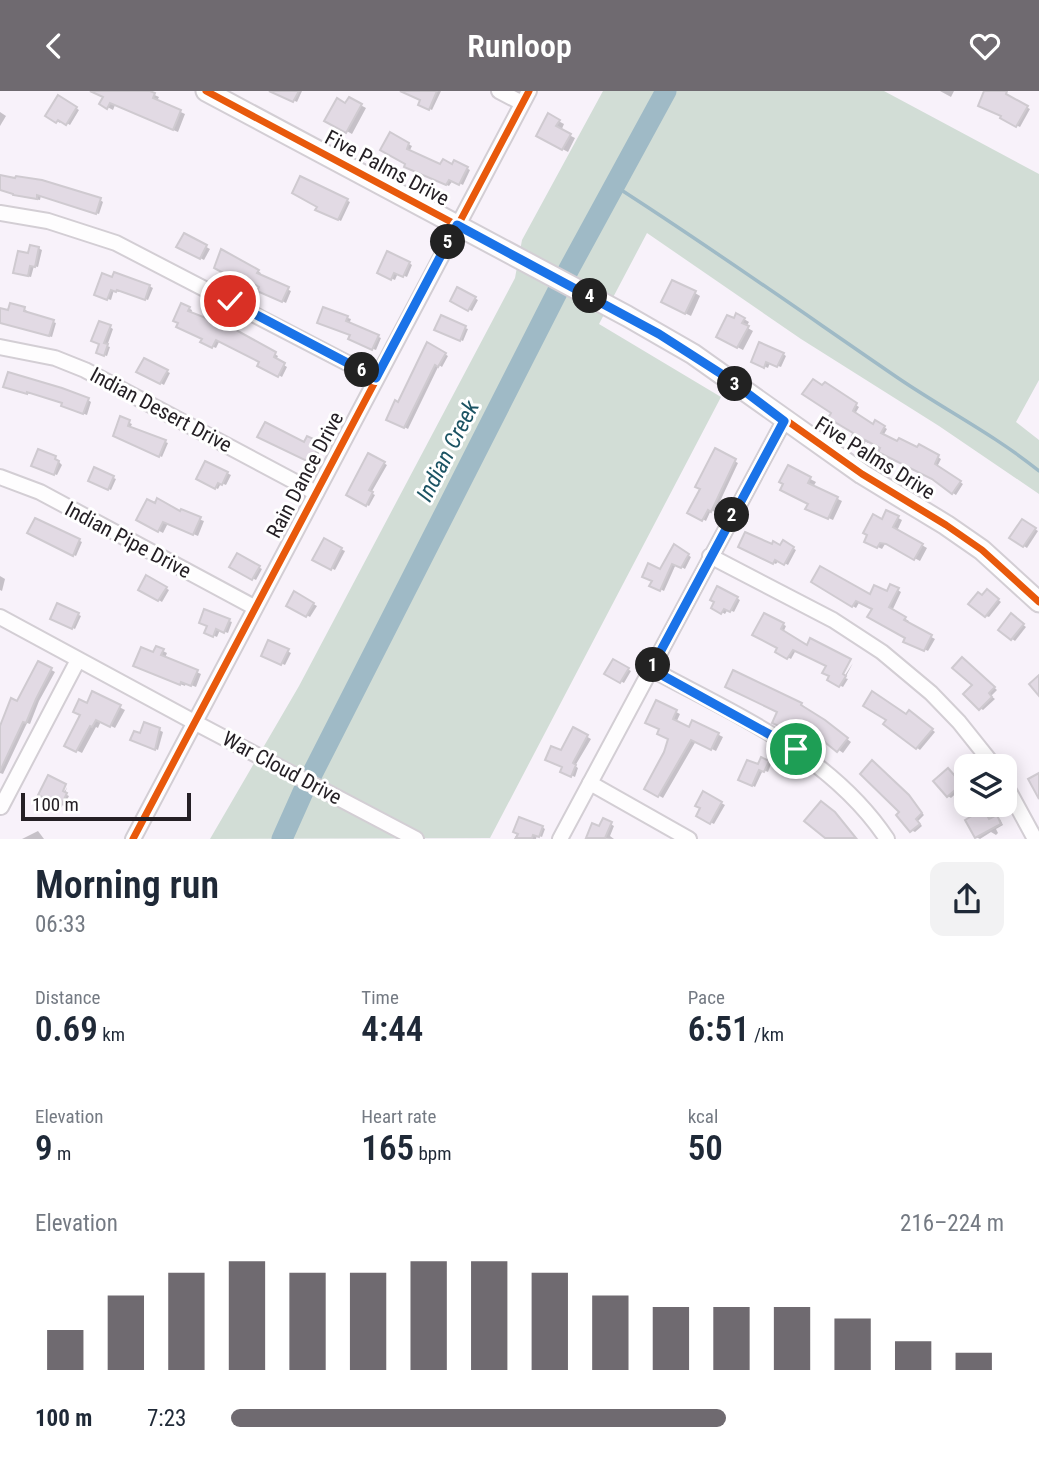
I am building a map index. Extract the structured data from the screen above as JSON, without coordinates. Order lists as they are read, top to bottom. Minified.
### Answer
{"streets":{"street":["Five Palms Drive","Indian Desert Drive","Rain Dance Drive","Indian Pipe Drive","War Cloud Drive"]},"crossings":[["Five Palms Drive","Rain Dance Drive"],["Indian Desert Drive","Rain Dance Drive"],["Rain Dance Drive","Indian Pipe Drive"],["Rain Dance Drive","War Cloud Drive"]],"water":["Indian Creek"],"scale_bar":"100 m","page":{"header":"Runloop","pins":["5","4","6","3","2","1"],"scale":"100 m","heading":["Morning run","06:33"],"stats":[["Distance","0.69 km"],["Time","4:44"],["Pace","6:51 /km"],["Elevation","9 m"],["Heart rate","165 bpm"],["kcal","50"]],"chart":["Elevation","216–224 m"],"list":[{"name":"100 m","note":"7:23"}]}}
